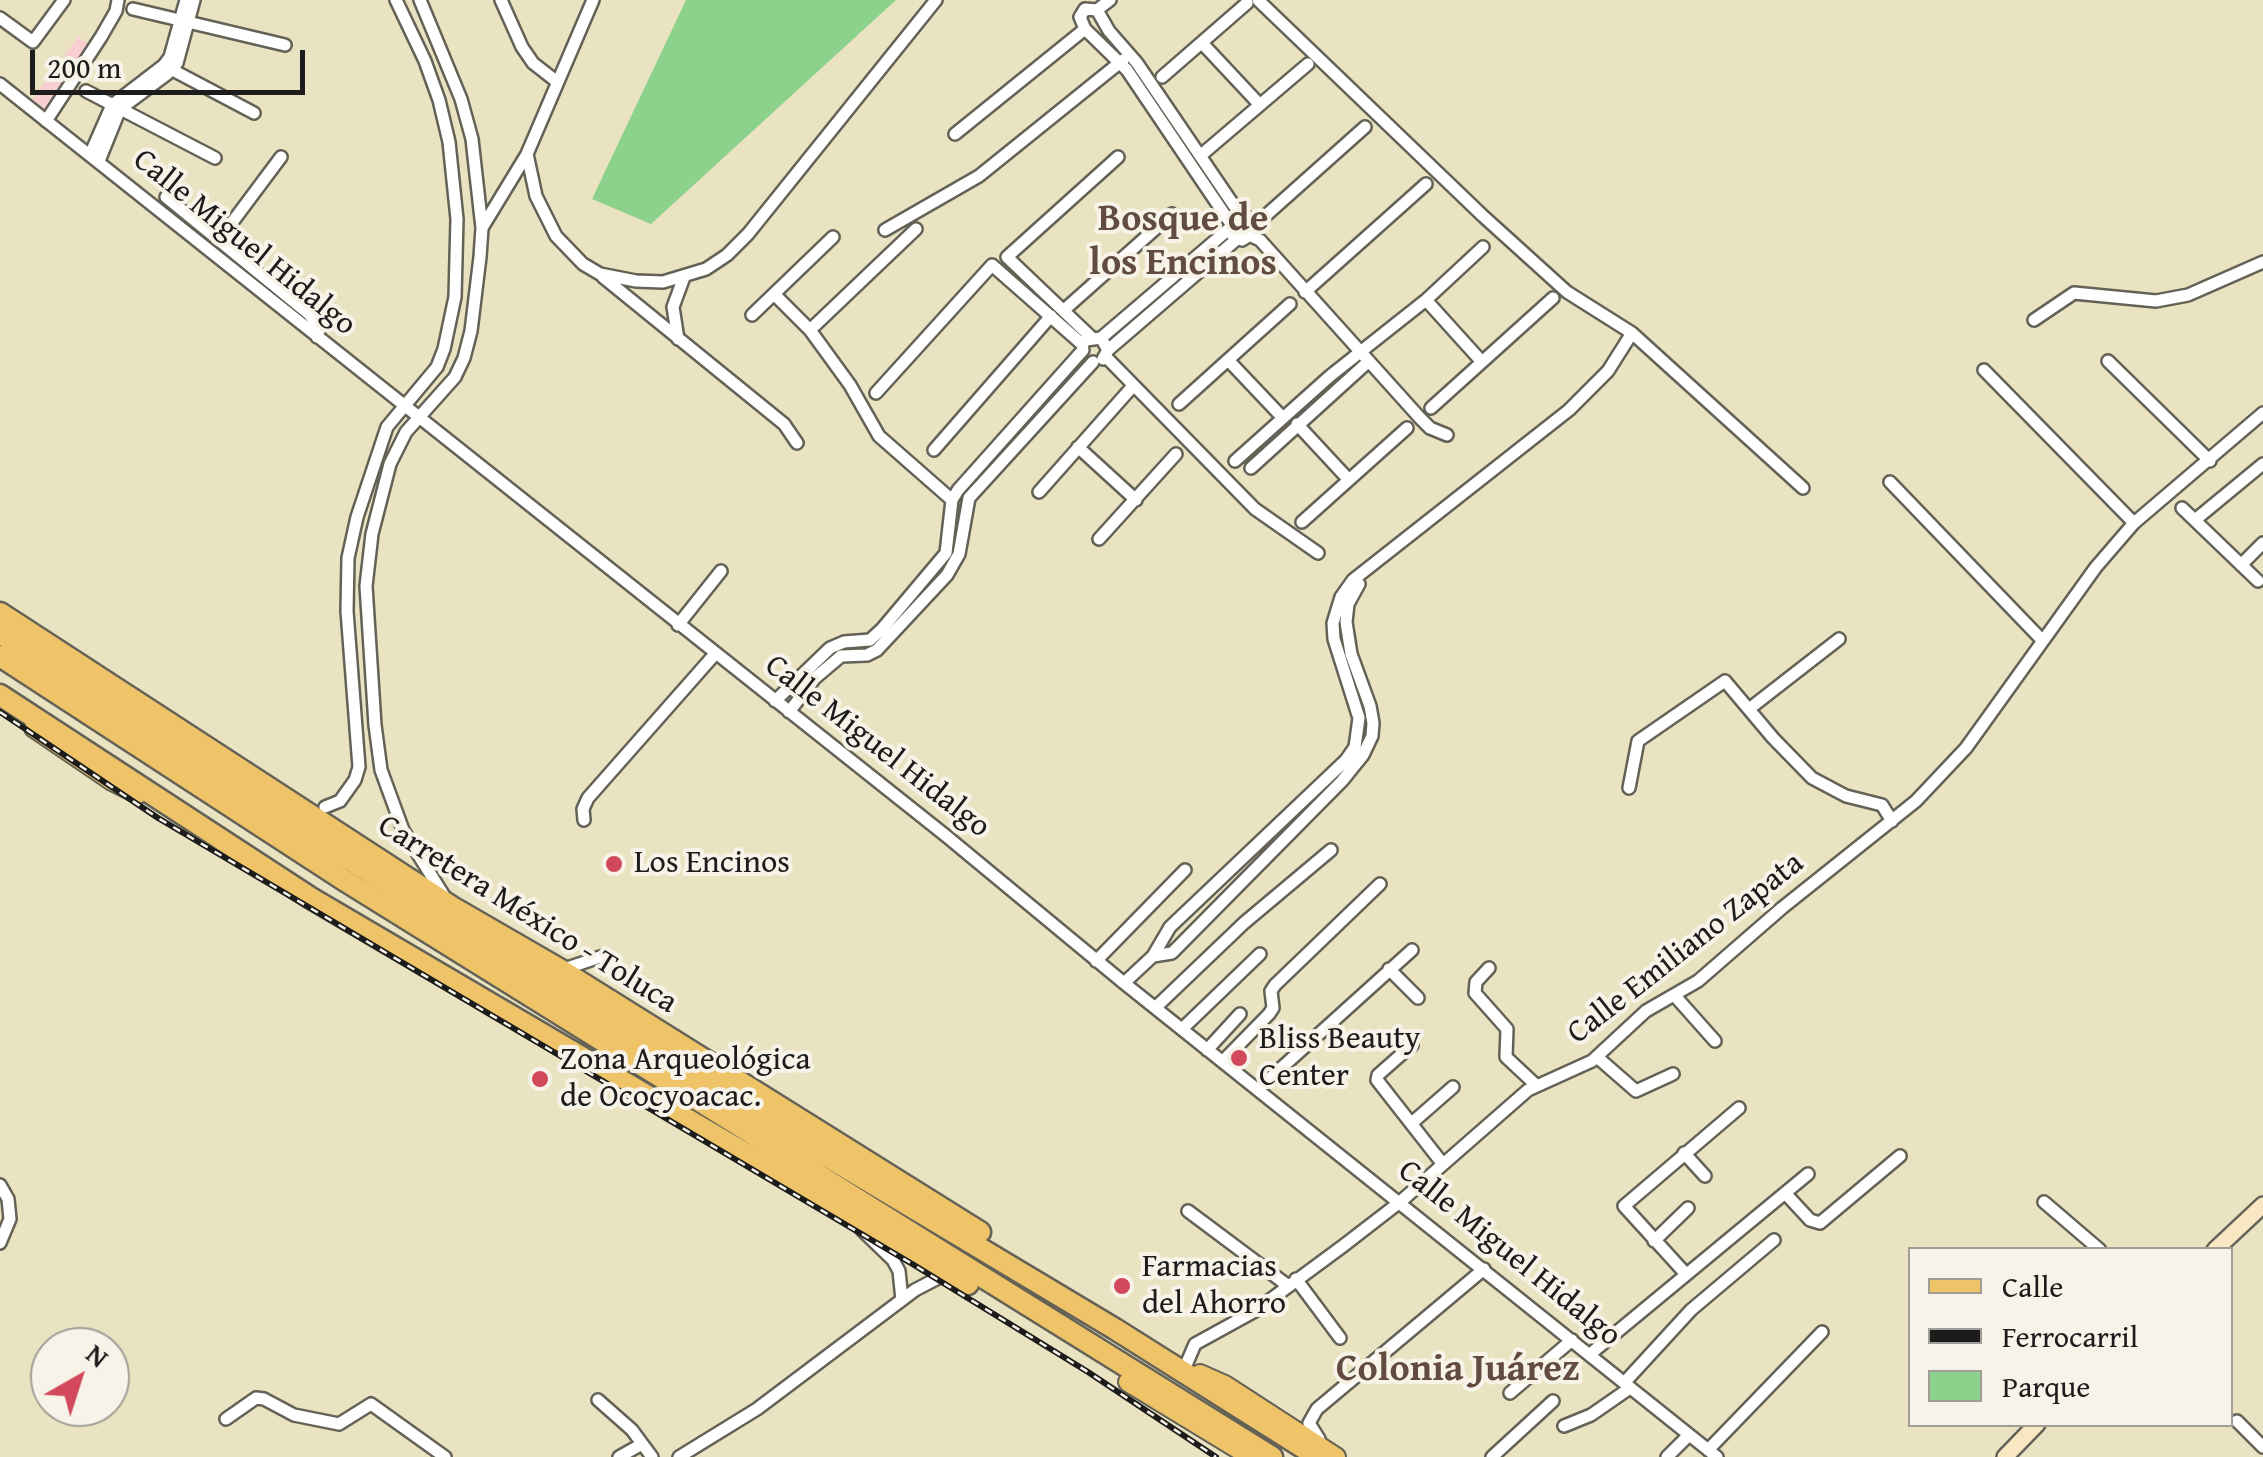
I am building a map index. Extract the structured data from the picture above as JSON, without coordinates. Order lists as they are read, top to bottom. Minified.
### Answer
{"streets":{"highway":["Carretera México - Toluca"],"street":["Calle Miguel Hidalgo","Calle Emiliano Zapata"]},"crossings":[["Calle Miguel Hidalgo","Calle Emiliano Zapata"],["Carretera México - Toluca","Calle Emiliano Zapata"]],"districts":["Bosque de los Encinos","Colonia Juárez"],"places":["Los Encinos","Bliss Beauty Center","Zona Arqueológica de Ococyoacac.","Farmacias del Ahorro"],"legend":["Calle","Ferrocarril","Parque"],"scale_bar":"200 m","north":"top right"}
